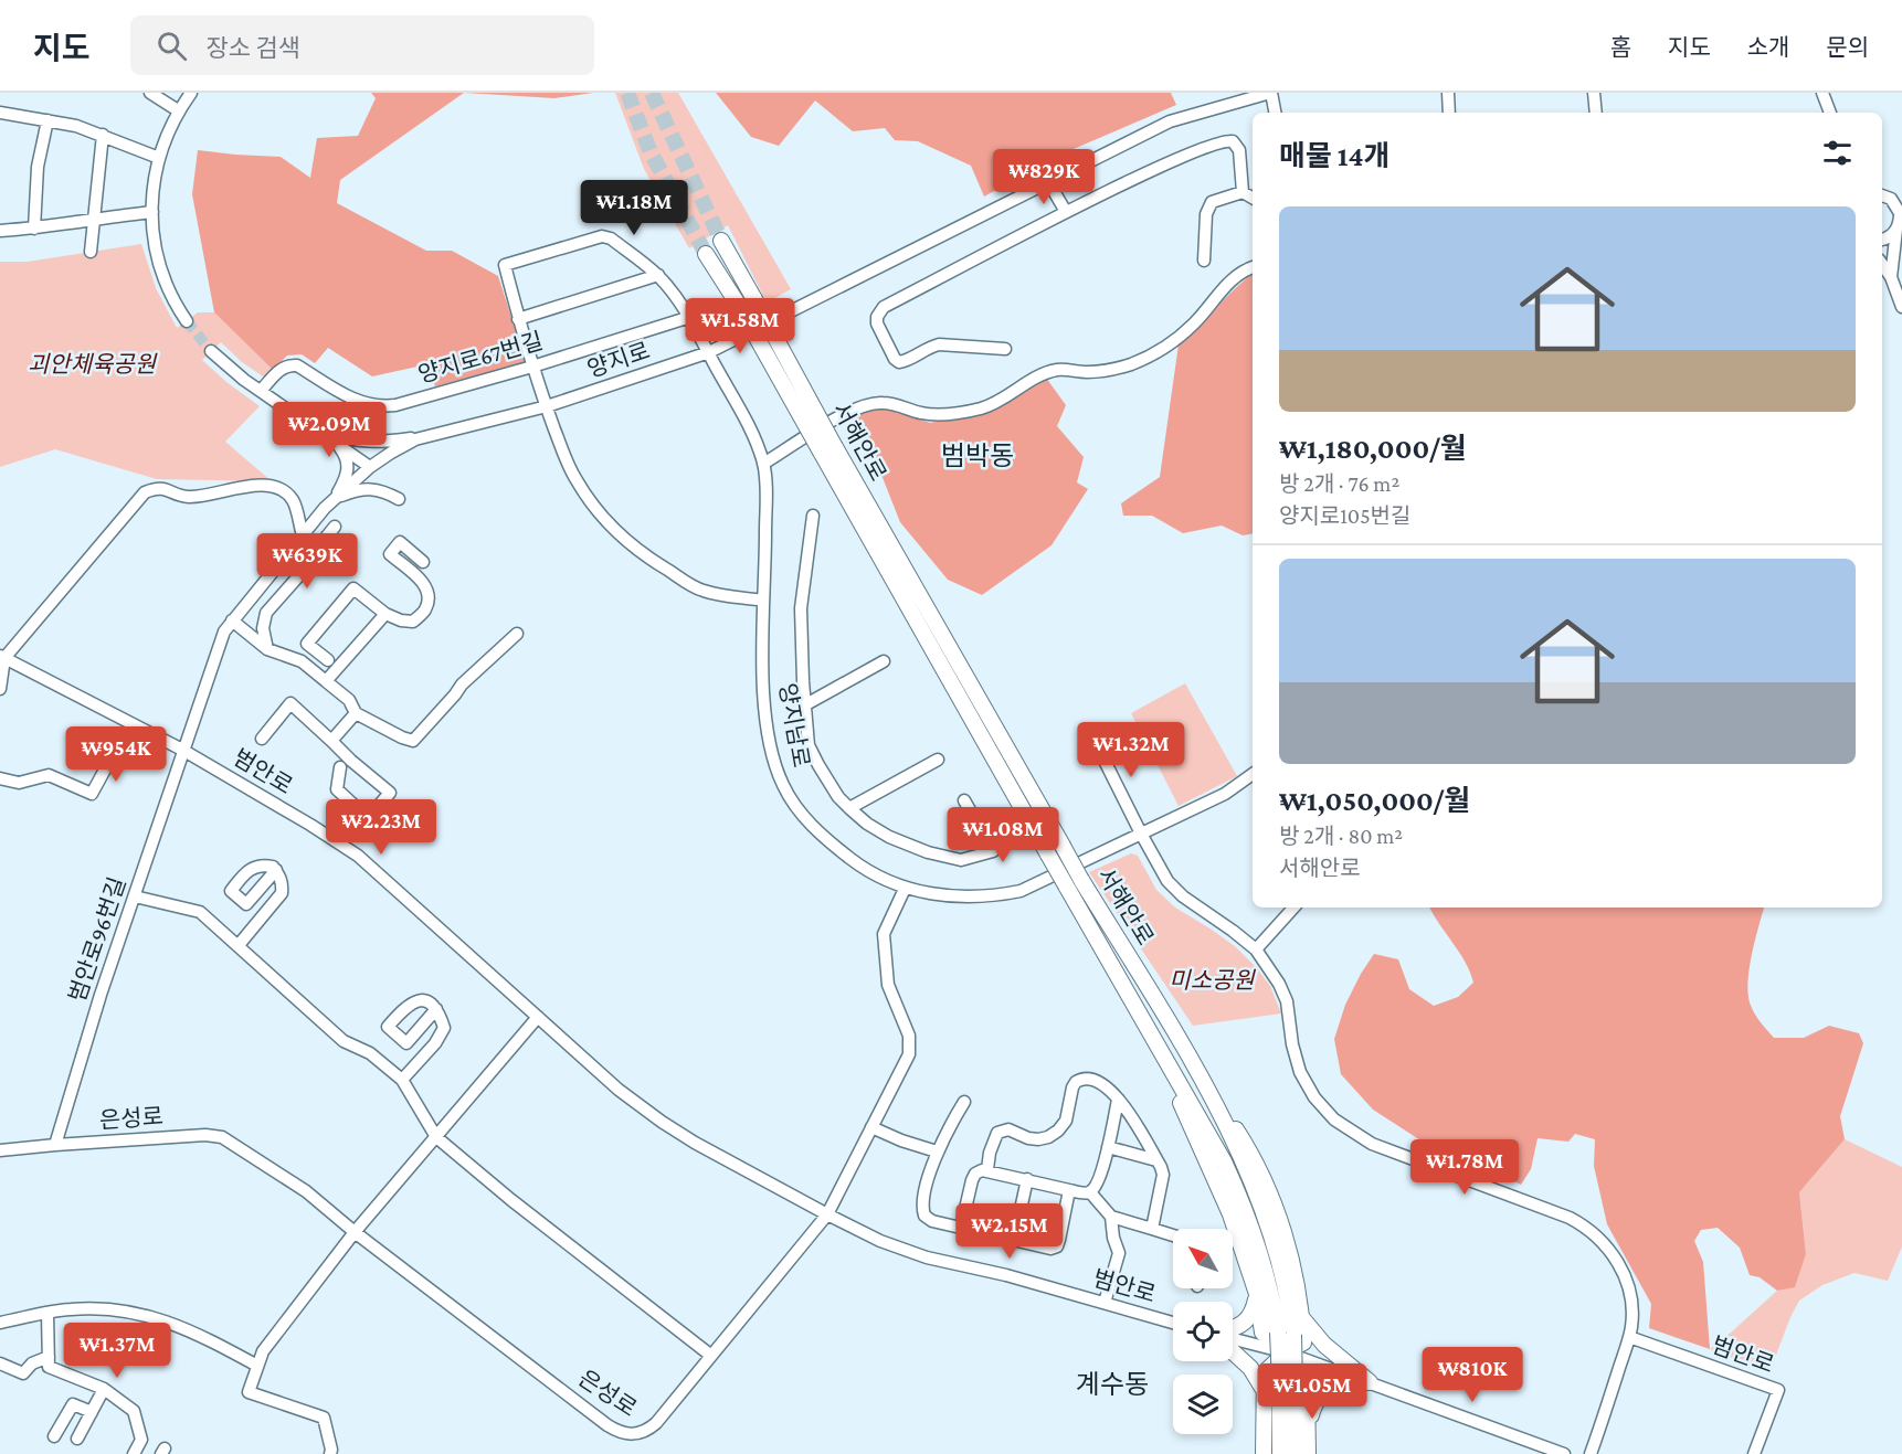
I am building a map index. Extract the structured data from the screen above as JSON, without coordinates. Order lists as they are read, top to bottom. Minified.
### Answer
{"streets":{"main road":["서해안로"],"street":["양지로67번길","양지로","양지남로","범안로","범안로96번길","은성로"]},"crossings":[["양지로67번길","양지남로"],["양지로","양지남로"],["양지로","범안로96번길"],["범안로","범안로96번길"],["범안로","은성로"],["범안로96번길","은성로"]],"districts":["범박동","계수동"],"parks":["괴안체육공원","미소공원"],"north":"top left","page":{"header":"지도","search":"장소 검색","nav":["홈","지도","소개","문의"],"heading":"매물 14개","price":["₩829K","₩1.18M","₩1.58M","₩2.09M","₩639K","₩1.32M","₩954K","₩2.23M","₩1.08M","₩1.78M","₩2.15M","₩1.37M","₩810K","₩1.05M"],"list":[{"name":"₩1,180,000/월","note":"방 2개 · 76 m² · 양지로105번길"},{"name":"₩1,050,000/월","note":"방 2개 · 80 m² · 서해안로"}]}}
